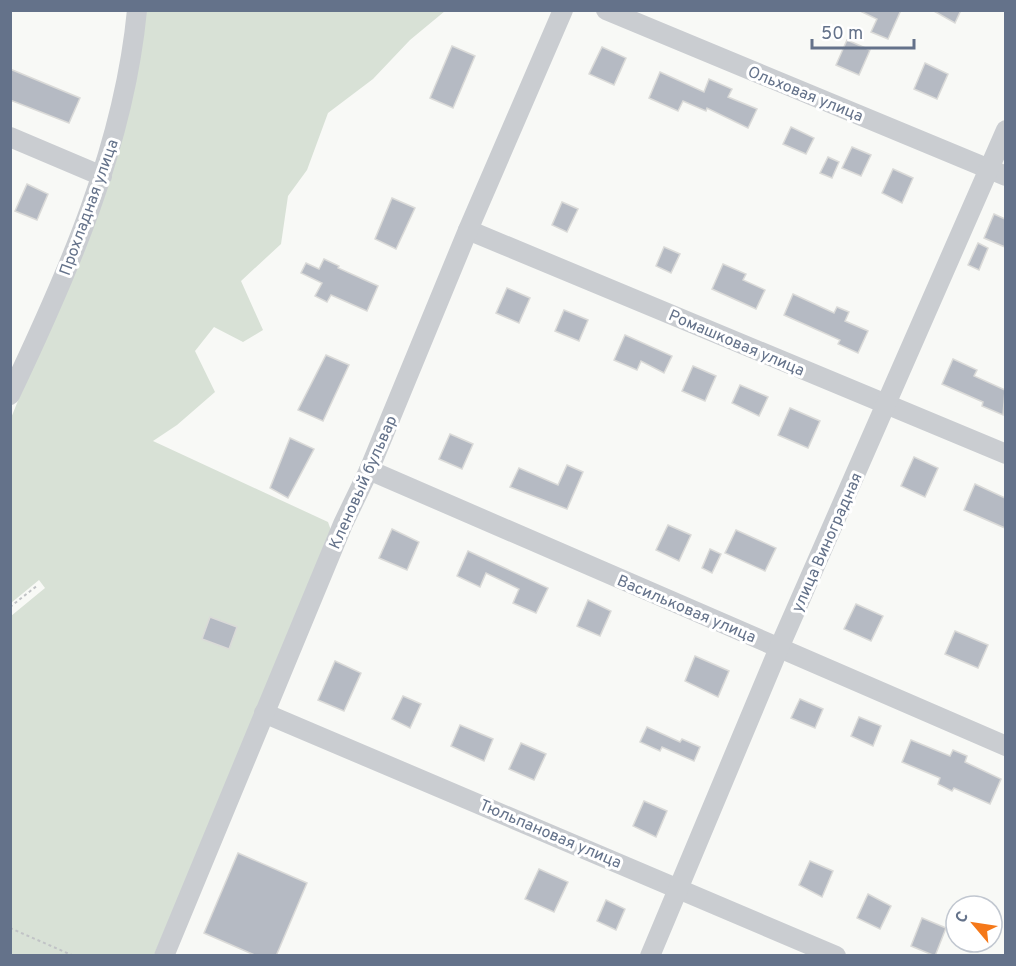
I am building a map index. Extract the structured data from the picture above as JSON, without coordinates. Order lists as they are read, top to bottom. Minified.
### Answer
{"streets":{"street":["Ольховая улица","Прохладная улица","Ромашковая улица","Кленовый бульвар","улица Виноградная","Васильковая улица","Тюльпановая улица"]},"crossings":[["Ольховая улица","улица Виноградная"],["Ромашковая улица","Кленовый бульвар"],["Ромашковая улица","улица Виноградная"],["Кленовый бульвар","Васильковая улица"],["Кленовый бульвар","Тюльпановая улица"],["улица Виноградная","Васильковая улица"],["улица Виноградная","Тюльпановая улица"]],"scale_bar":"50 m","north":"top left"}
